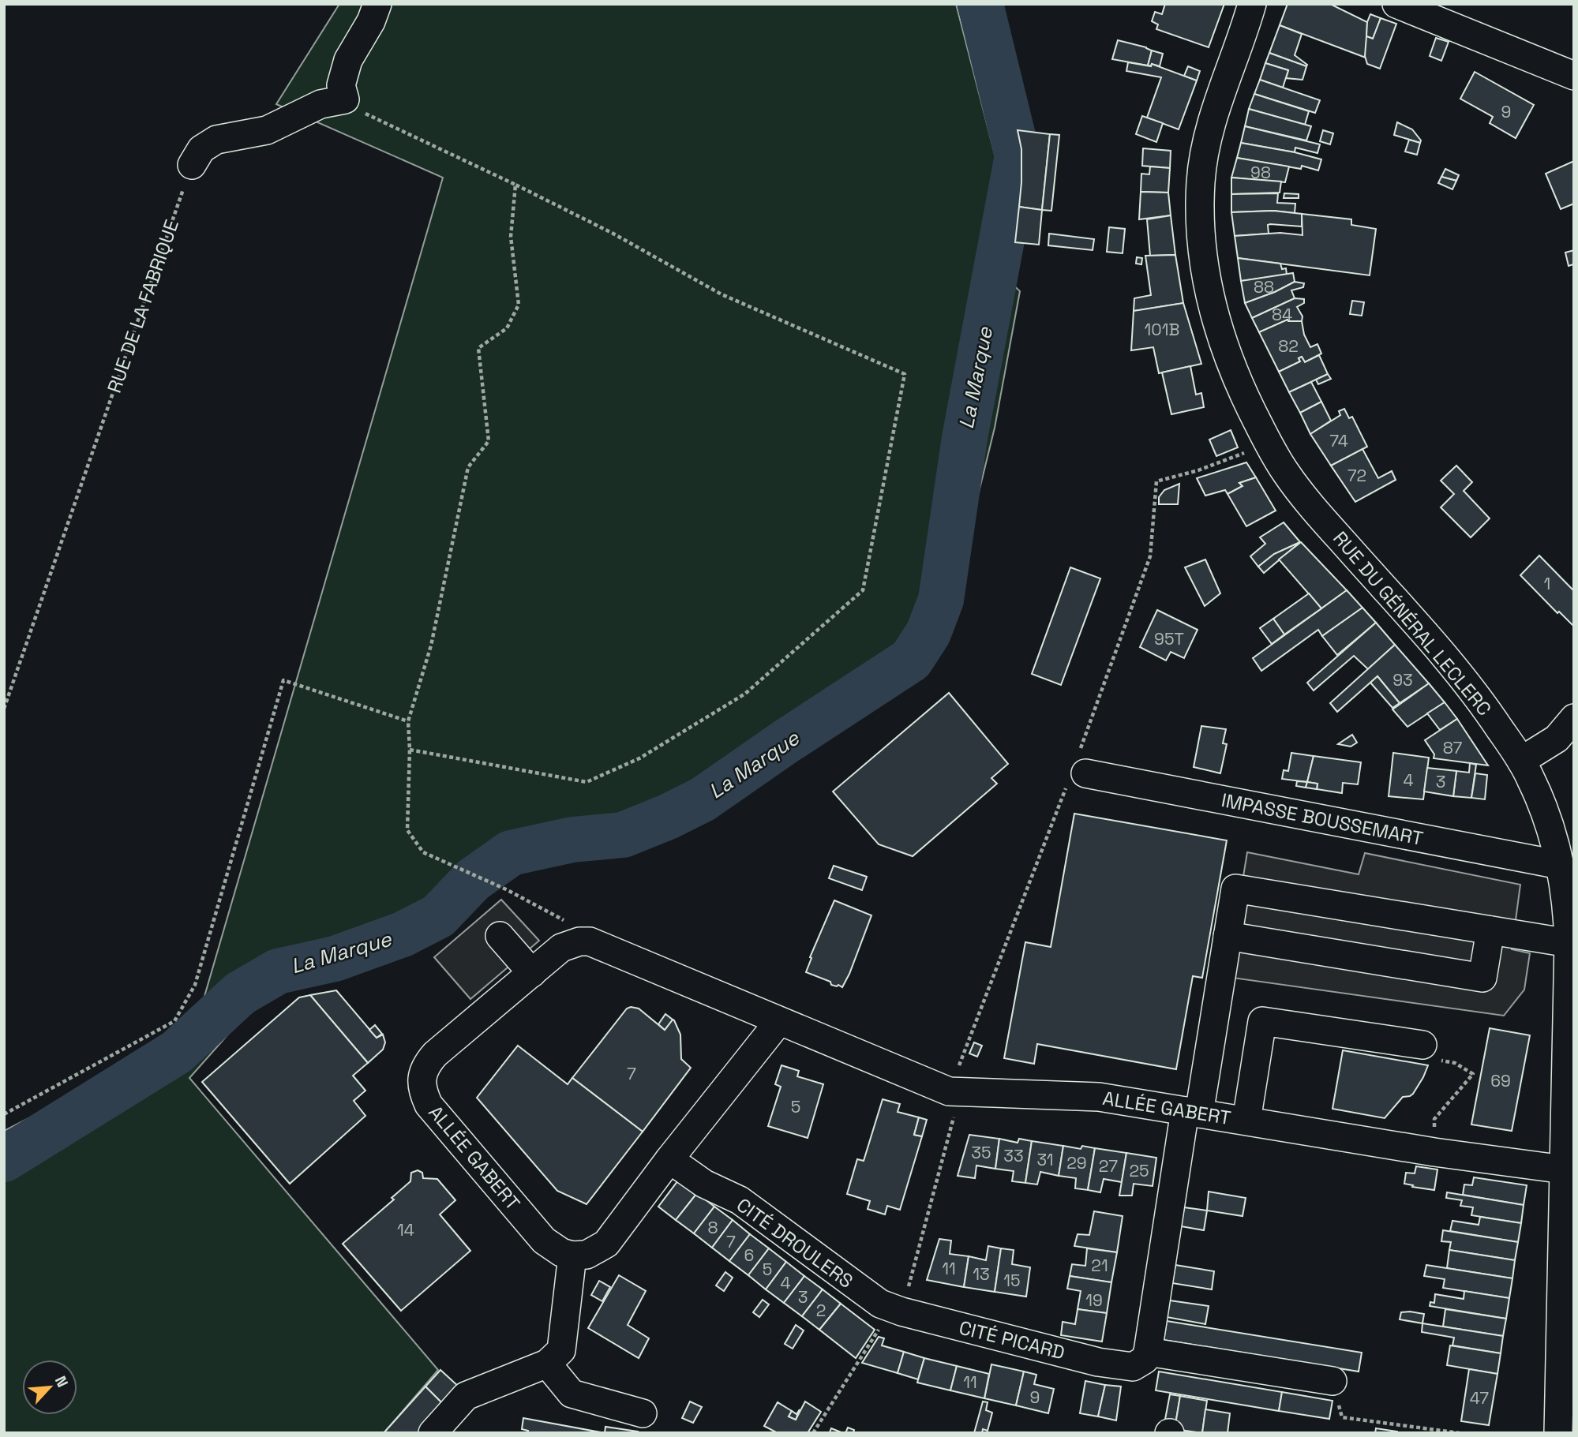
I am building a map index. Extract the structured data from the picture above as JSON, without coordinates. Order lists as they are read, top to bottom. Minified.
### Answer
{"streets":{"street":["RUE DU GÉNÉRAL LECLERC","IMPASSE BOUSSEMART","ALLÉE GABERT","CITÉ DROULERS","CITÉ PICARD"],"path":["RUE DE LA FABRIQUE"]},"crossings":[["RUE DU GÉNÉRAL LECLERC","IMPASSE BOUSSEMART"],["RUE DU GÉNÉRAL LECLERC","ALLÉE GABERT"],["CITÉ DROULERS","CITÉ PICARD"]],"water":["La Marque"],"house_numbers":["9","98","88","84","101B","82","74","72","1","95T","93","87","4","3","7","69","5","35","33","31","29","27","25","8","14","7","6","21","11","5","13","15","4","3","19","2","11","9","47"],"north":"top right"}
